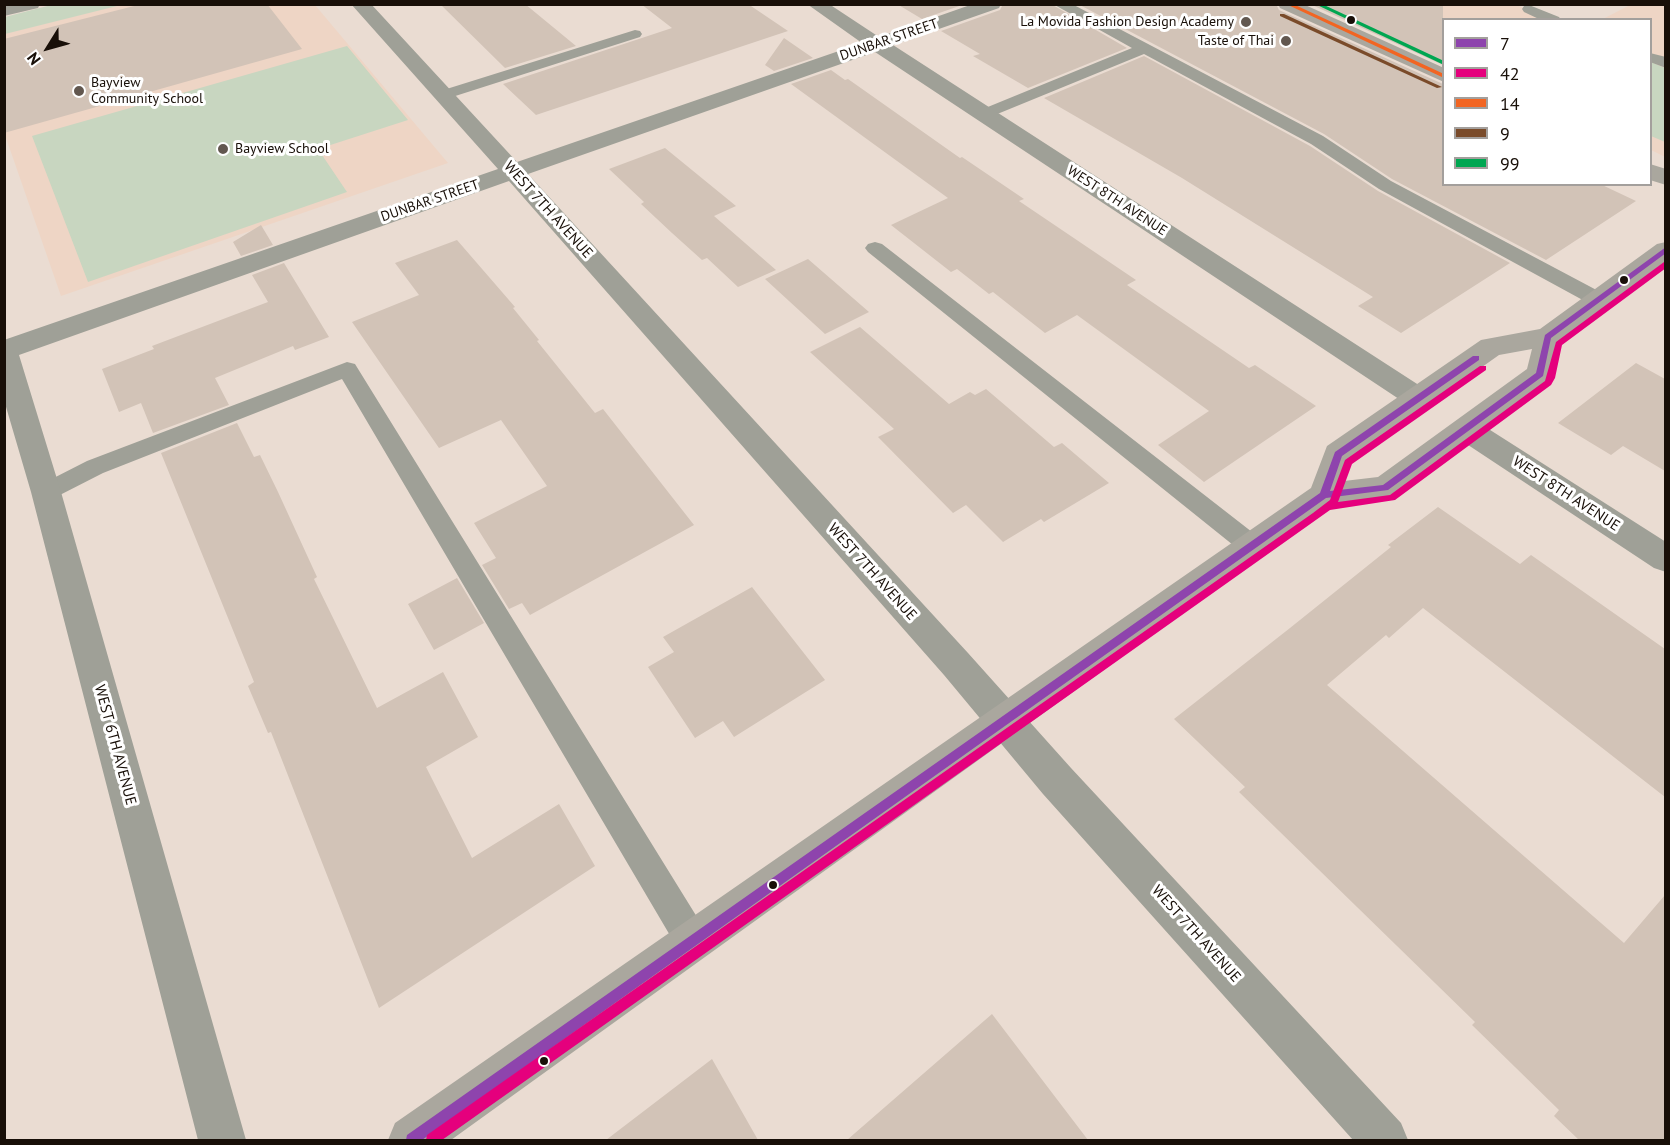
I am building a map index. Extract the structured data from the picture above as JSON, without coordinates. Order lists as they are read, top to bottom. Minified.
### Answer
{"streets":{"street":["DUNBAR STREET","WEST 8TH AVENUE","WEST 7TH AVENUE","WEST 6TH AVENUE"]},"crossings":[["DUNBAR STREET","WEST 8TH AVENUE"],["DUNBAR STREET","WEST 7TH AVENUE"],["DUNBAR STREET","WEST 6TH AVENUE"]],"places":["La Movida Fashion Design Academy","Taste of Thai","Bayview Community School","Bayview School"],"lines":["transit line 14","transit line 99","transit line 9","transit line 7","transit line 42"],"legend":["7","42","14","9","99"],"north":"bottom left"}
